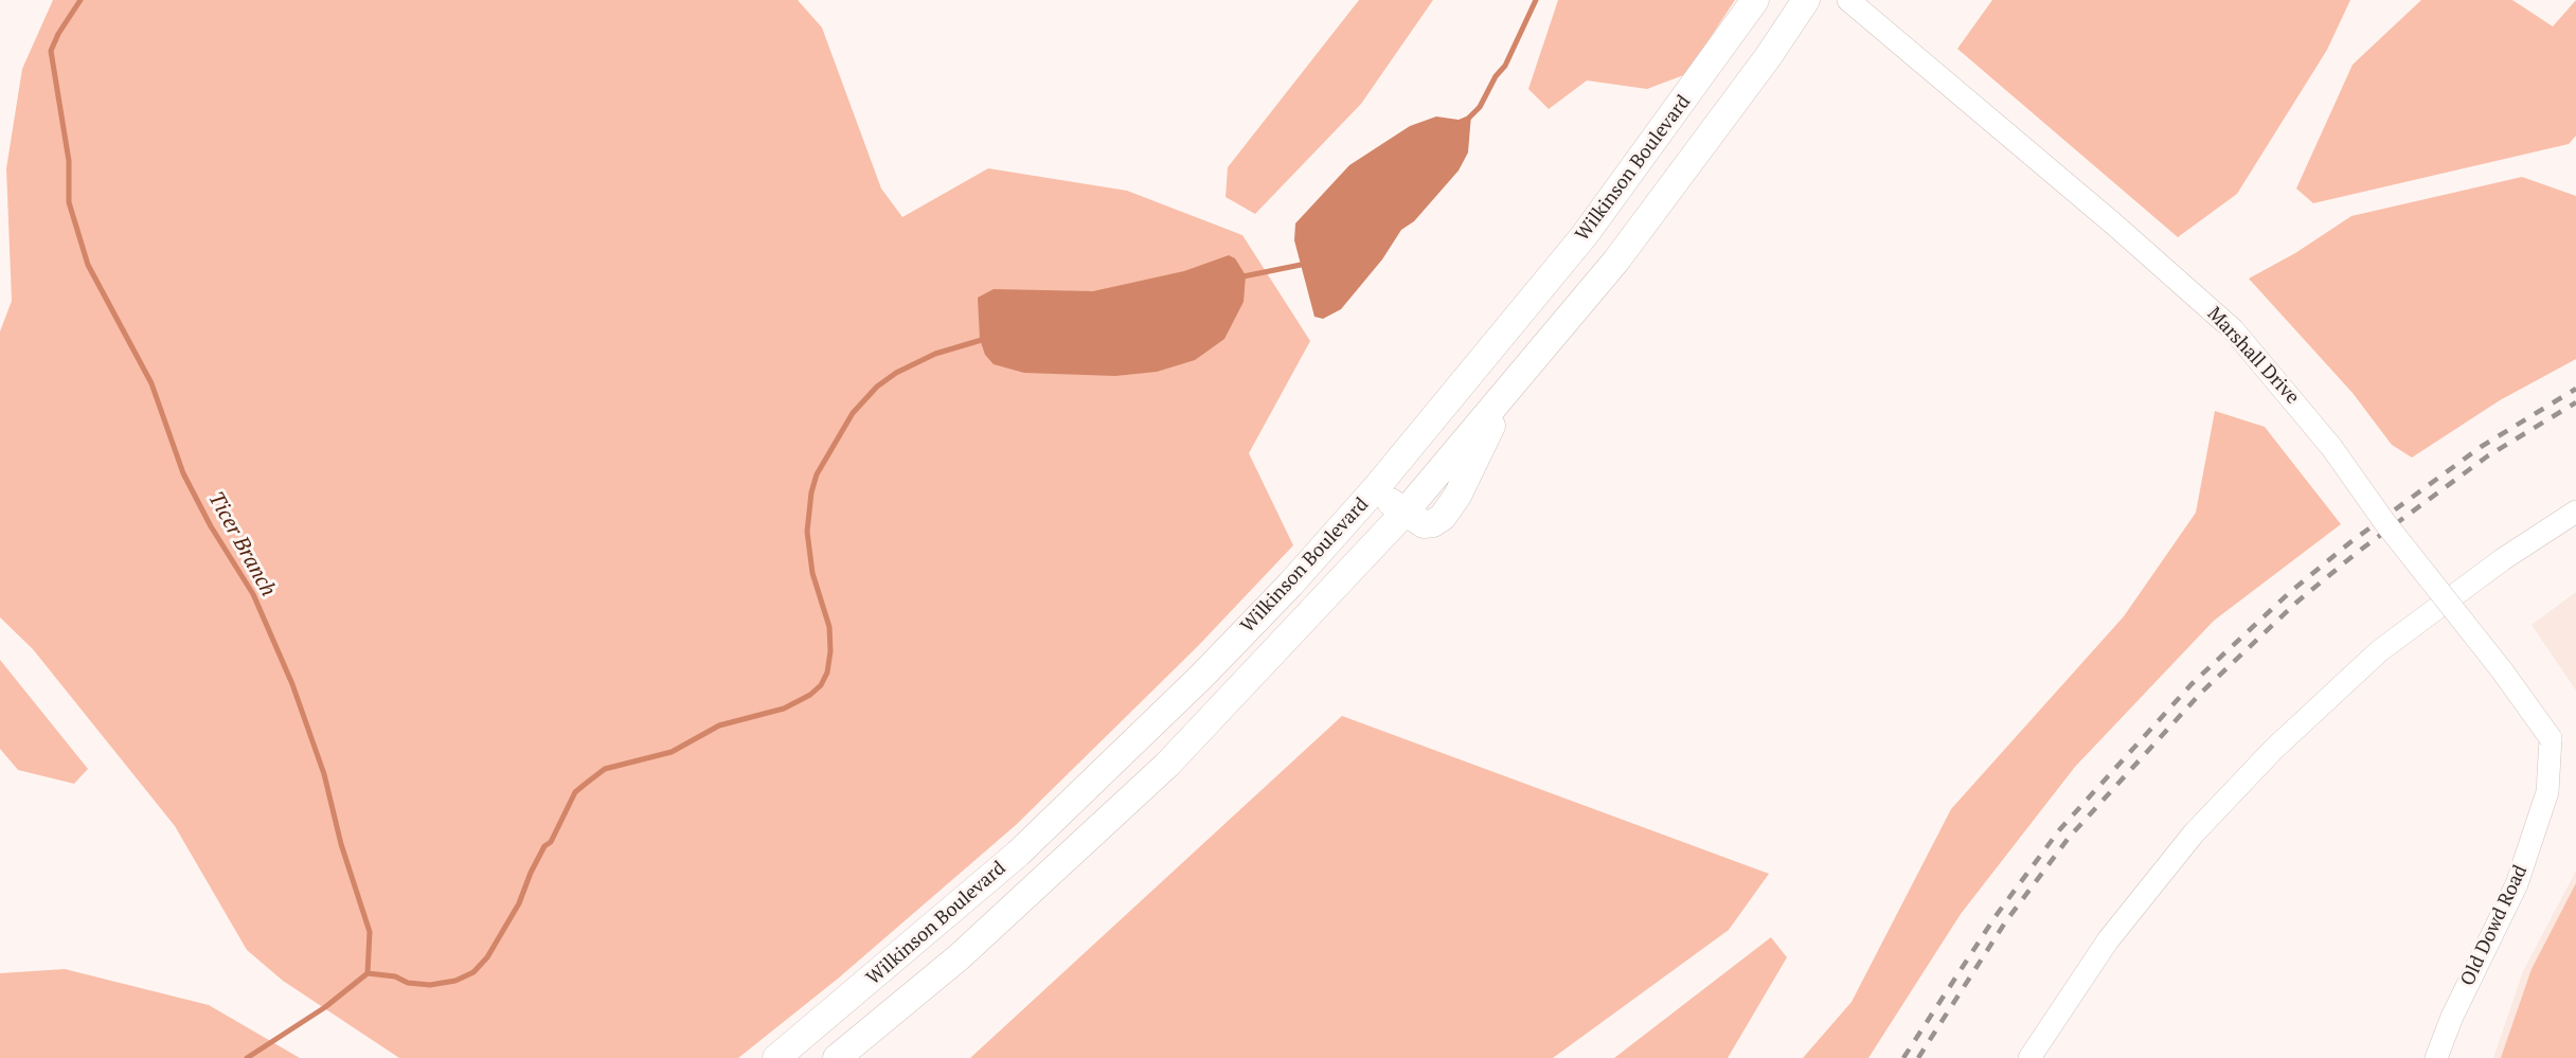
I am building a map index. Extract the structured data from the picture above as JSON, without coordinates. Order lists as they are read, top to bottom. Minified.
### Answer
{"streets":{"main road":["Wilkinson Boulevard"],"street":["Marshall Drive","Old Dowd Road"]},"crossings":[["Marshall Drive","Old Dowd Road"]],"water":["Ticer Branch"]}
